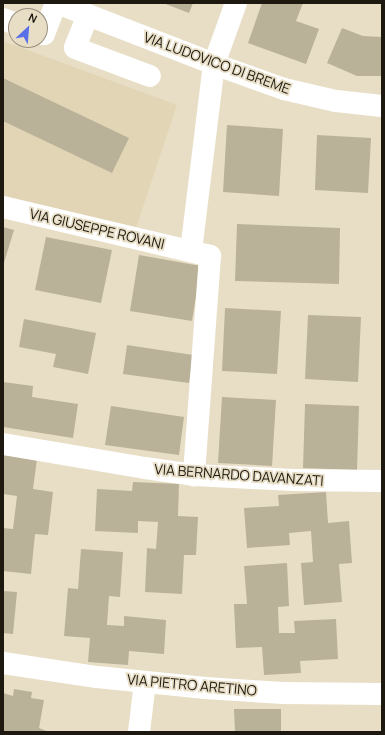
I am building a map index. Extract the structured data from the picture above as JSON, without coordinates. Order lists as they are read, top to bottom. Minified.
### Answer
{"streets":{"street":["VIA LUDOVICO DI BREME","VIA GIUSEPPE ROVANI","VIA BERNARDO DAVANZATI","VIA PIETRO ARETINO"]},"north":"top right"}
